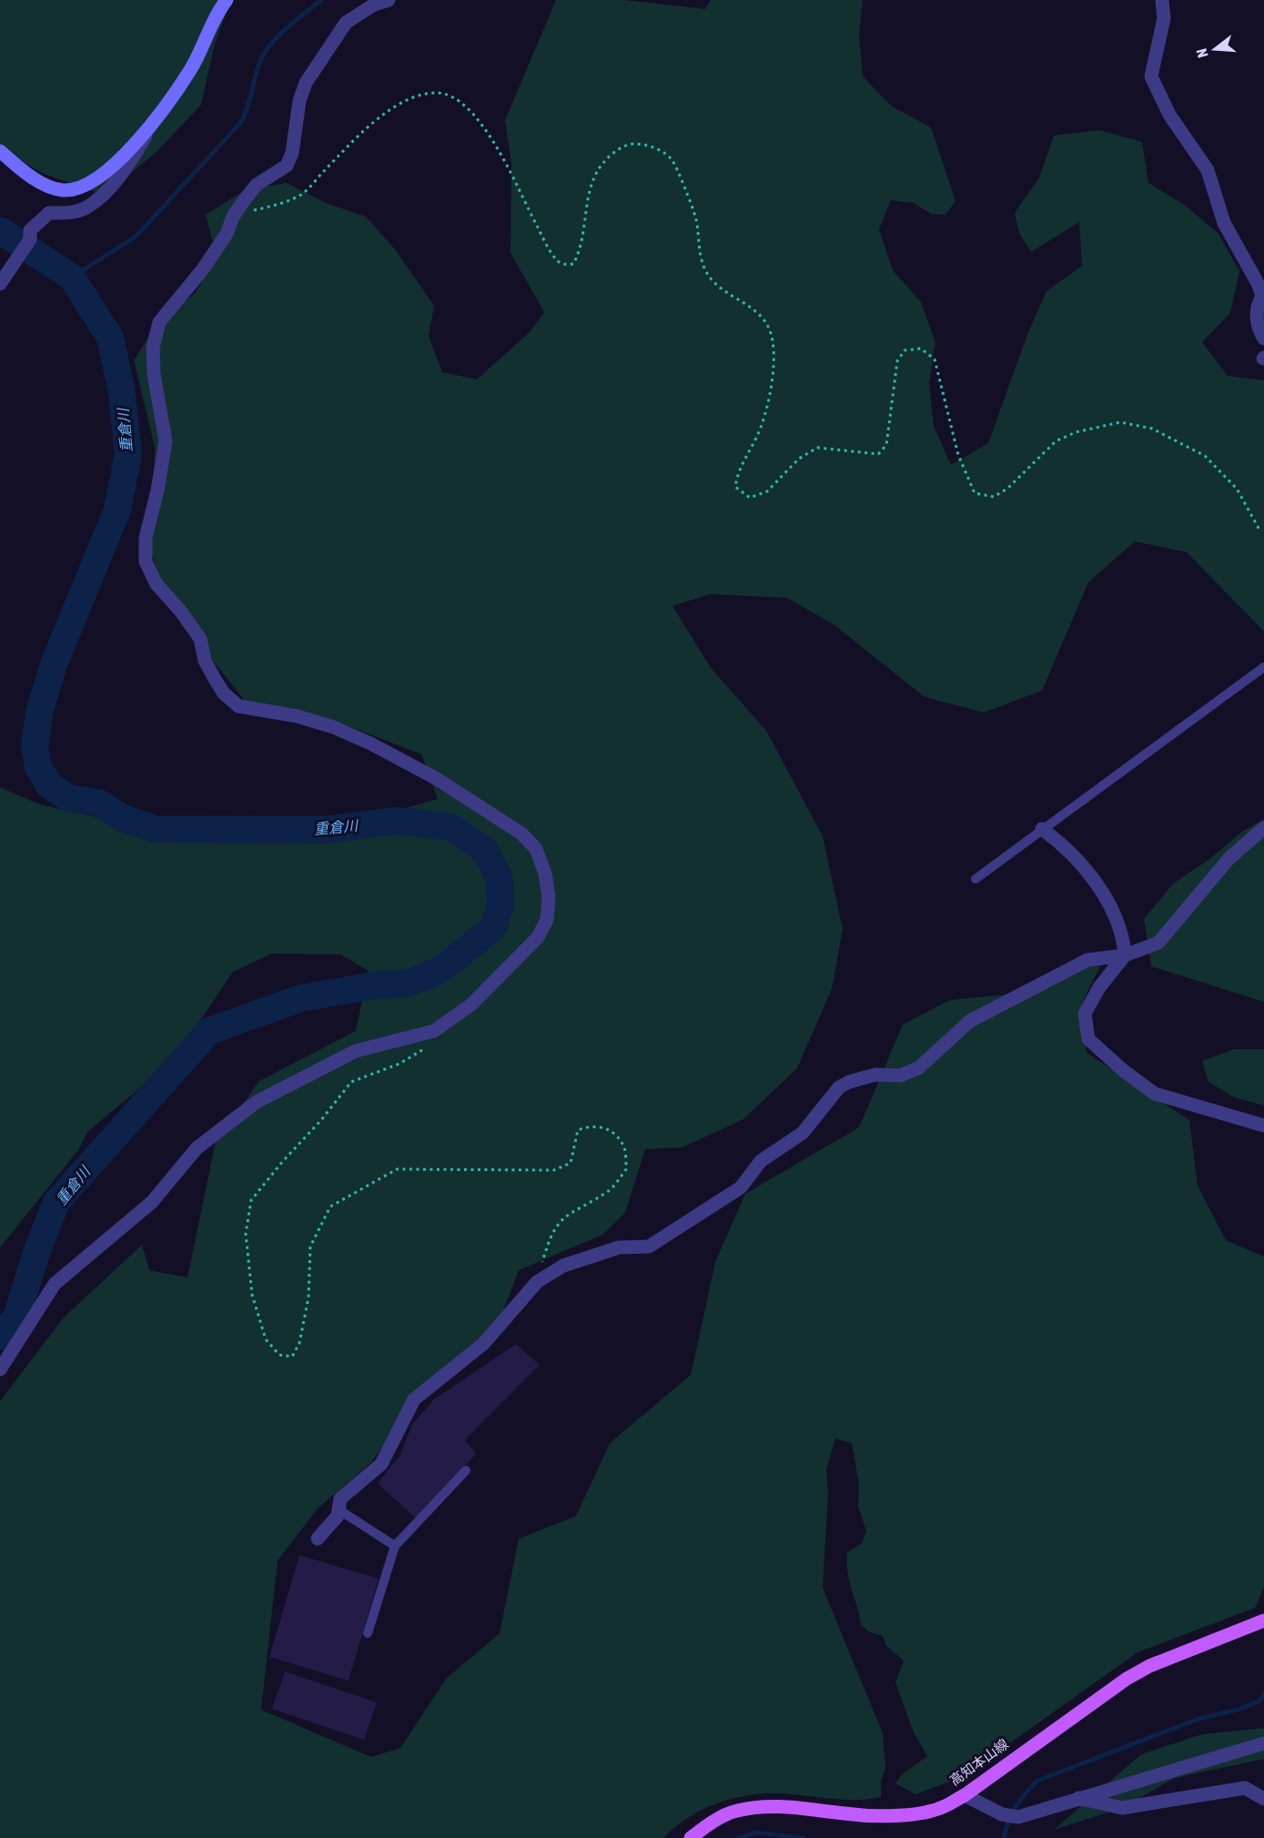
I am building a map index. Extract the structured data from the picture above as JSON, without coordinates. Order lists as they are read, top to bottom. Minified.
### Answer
{"streets":{"main road":["高知本山線"]},"water":["重倉川"],"north":"left"}
